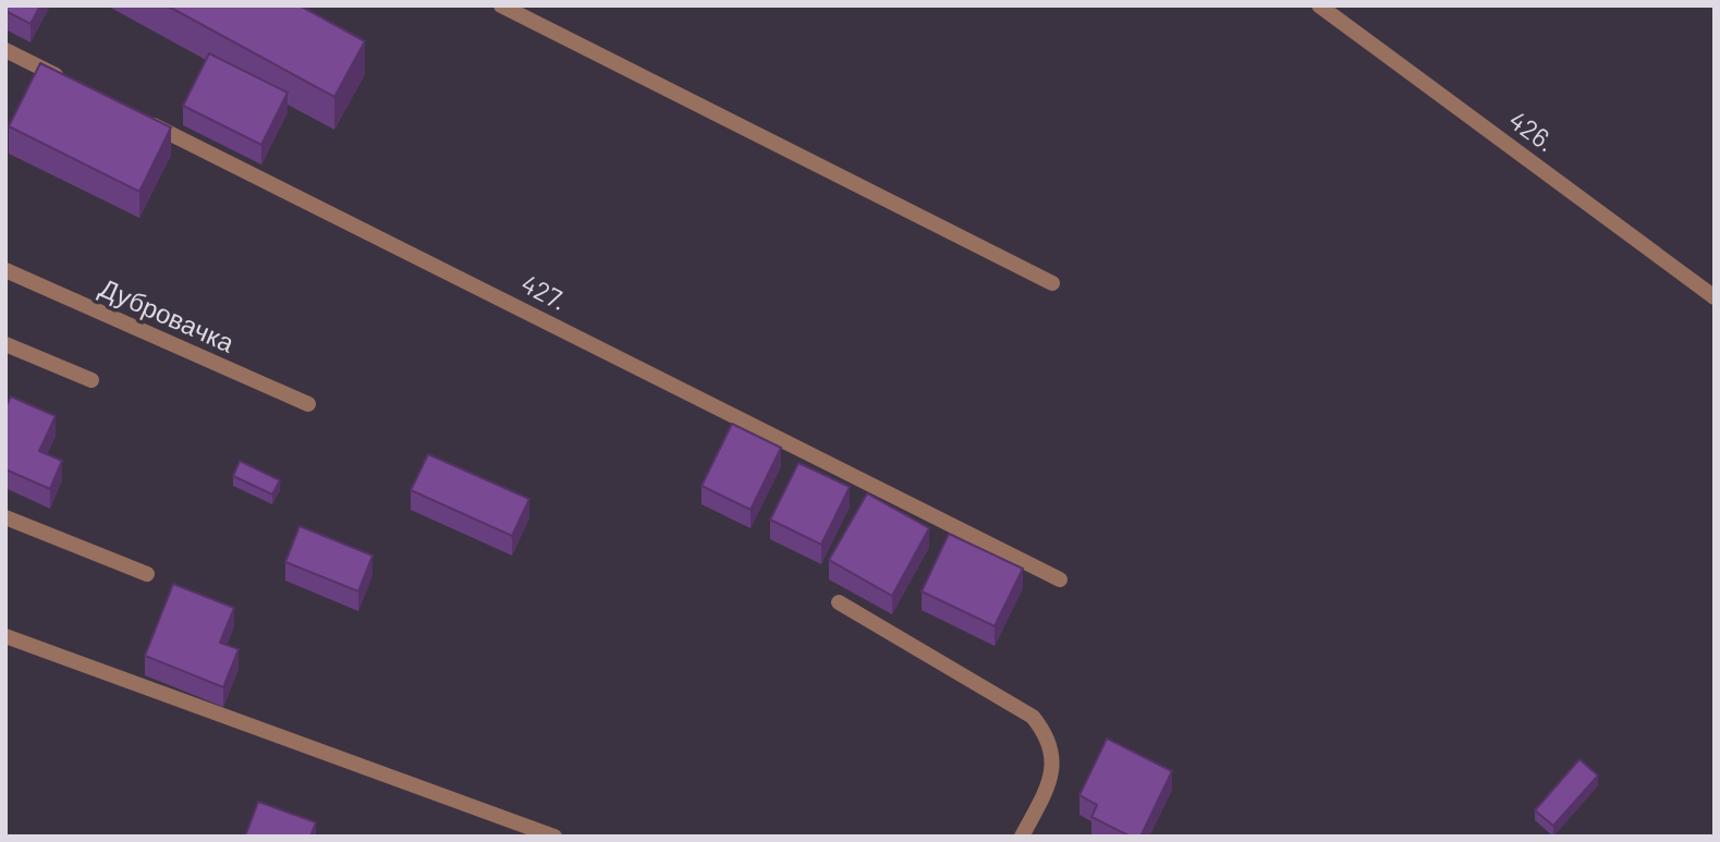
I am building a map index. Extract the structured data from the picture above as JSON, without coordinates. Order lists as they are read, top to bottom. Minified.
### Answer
{"streets":{"street":["426.","427.","Дубровачка"]}}
